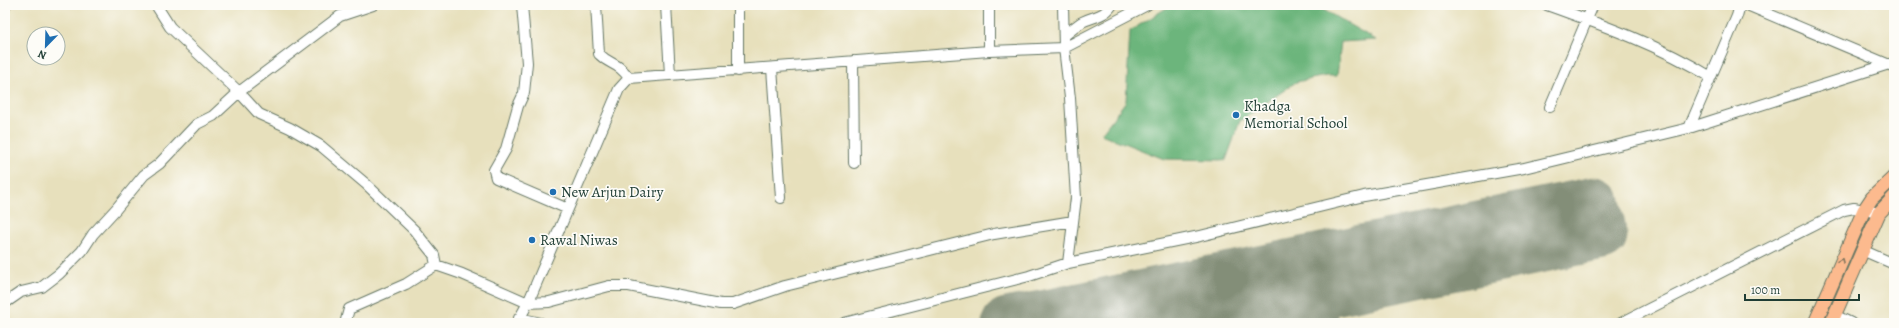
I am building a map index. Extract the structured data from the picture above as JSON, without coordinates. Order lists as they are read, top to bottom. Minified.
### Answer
{"places":["Khadga Memorial School","New Arjun Dairy","Rawal Niwas"],"scale_bar":"100 m","north":"bottom left"}
